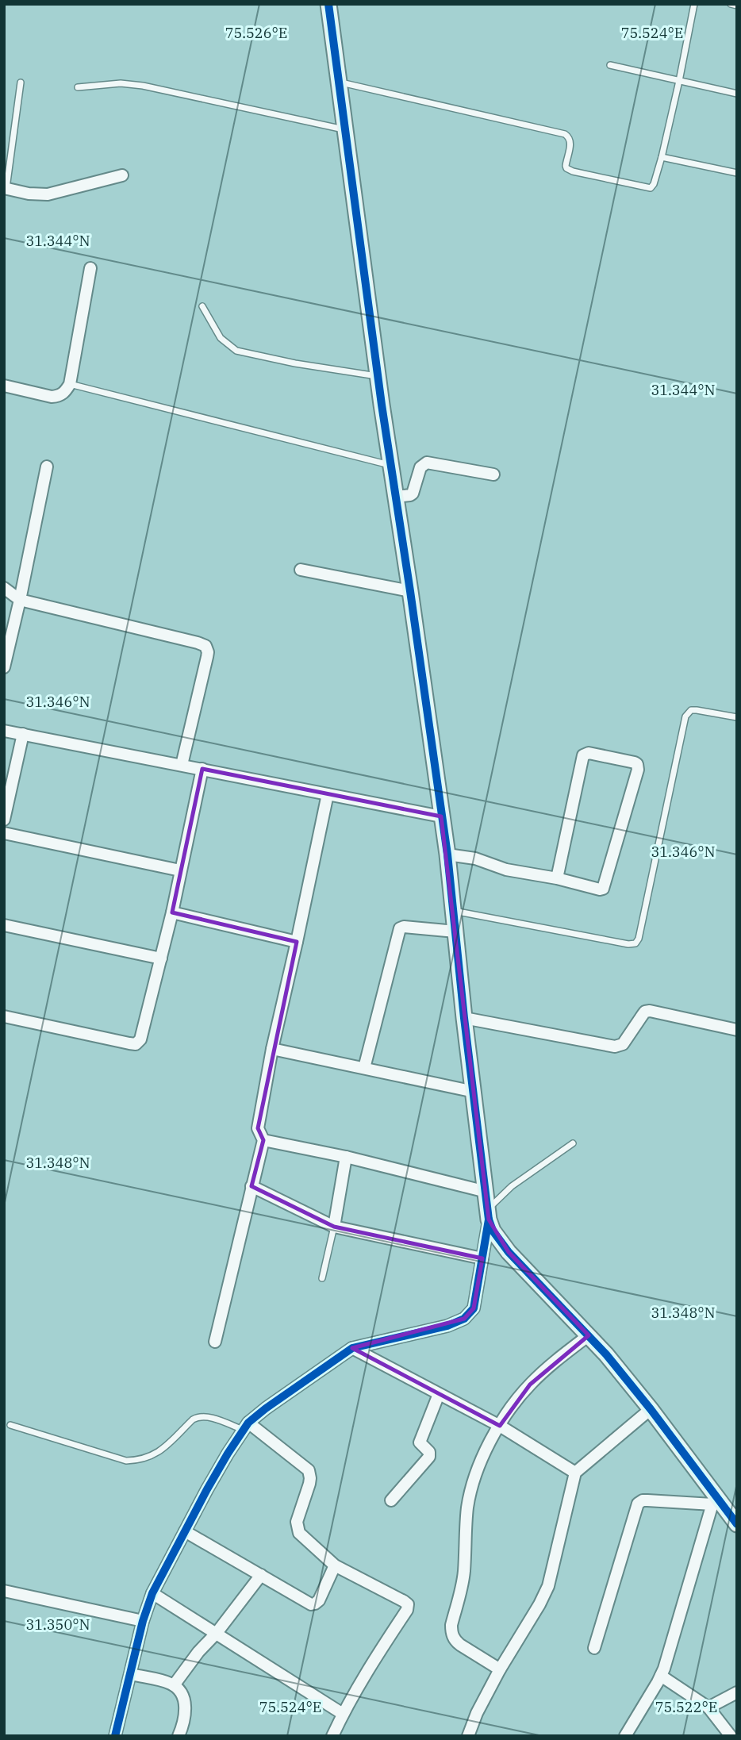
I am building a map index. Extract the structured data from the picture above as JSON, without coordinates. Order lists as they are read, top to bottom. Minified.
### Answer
{"coordinates":["75.526°E","75.524°E","31.344°N","31.346°N","31.348°N","31.350°N","75.522°E"]}
